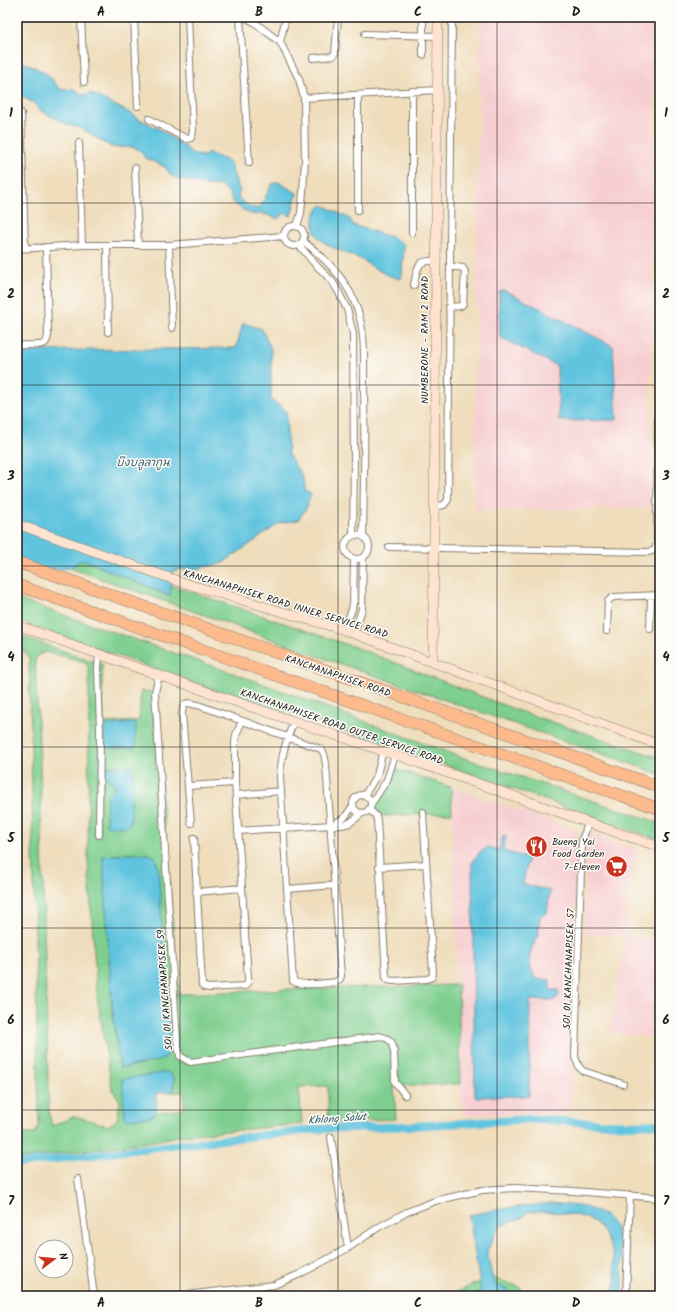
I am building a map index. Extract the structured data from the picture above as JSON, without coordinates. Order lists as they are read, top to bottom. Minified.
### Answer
{"streets":{"highway":["KANCHANAPHISEK ROAD"],"main road":["NUMBERONE - RAM 2 ROAD","KANCHANAPHISEK ROAD INNER SERVICE ROAD","KANCHANAPHISEK ROAD OUTER SERVICE ROAD"],"street":["SOI 01 KANCHANAPISEK 57","SOI 01 KANCHANAPISEK 59"]},"crossings":[["NUMBERONE - RAM 2 ROAD","KANCHANAPHISEK ROAD INNER SERVICE ROAD"],["KANCHANAPHISEK ROAD OUTER SERVICE ROAD","SOI 01 KANCHANAPISEK 57"],["KANCHANAPHISEK ROAD OUTER SERVICE ROAD","SOI 01 KANCHANAPISEK 59"]],"water":["บึงบลูลากูน","Khlong Salut"],"places":{"restaurant":["Bueng Yai Food Garden"],"supermarket":["7-Eleven"]},"north":"right","grid":{"columns":["A","B","C","D"],"rows":["1","2","3","4","5","6","7"]}}
